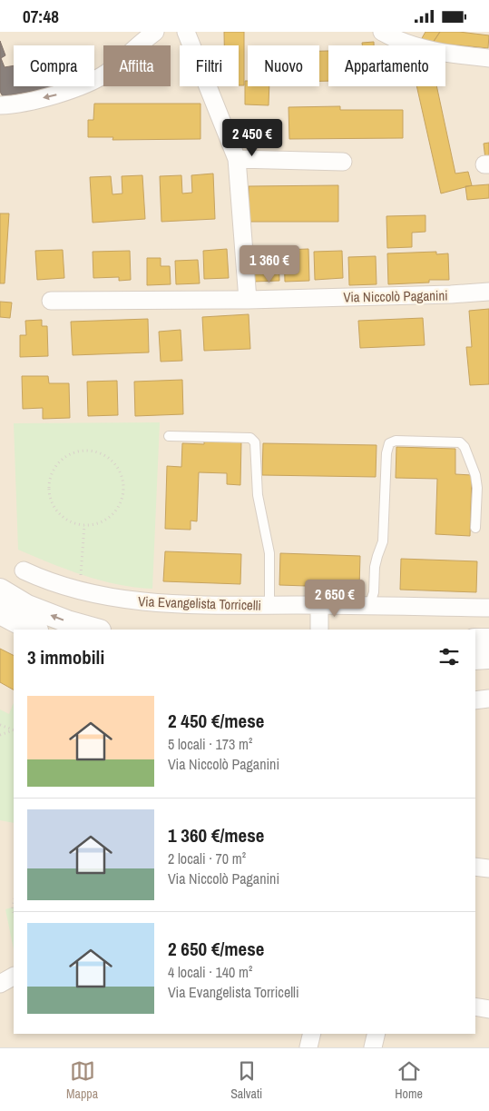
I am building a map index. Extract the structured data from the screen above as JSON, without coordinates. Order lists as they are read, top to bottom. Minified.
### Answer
{"streets":{"street":["Via Niccolò Paganini","Via Evangelista Torricelli"]},"page":{"status":"07:48","chip":["Compra","Affitta","Filtri","Nuovo","Appartamento"],"price":["2 450 €","1 360 €","2 650 €"],"heading":"3 immobili","list":[{"name":"2 450 €/mese","note":"5 locali · 173 m² · Via Niccolò Paganini"},{"name":"1 360 €/mese","note":"2 locali · 70 m² · Via Niccolò Paganini"},{"name":"2 650 €/mese","note":"4 locali · 140 m² · Via Evangelista Torricelli"}],"tabs":["Mappa","Salvati","Home"]}}
